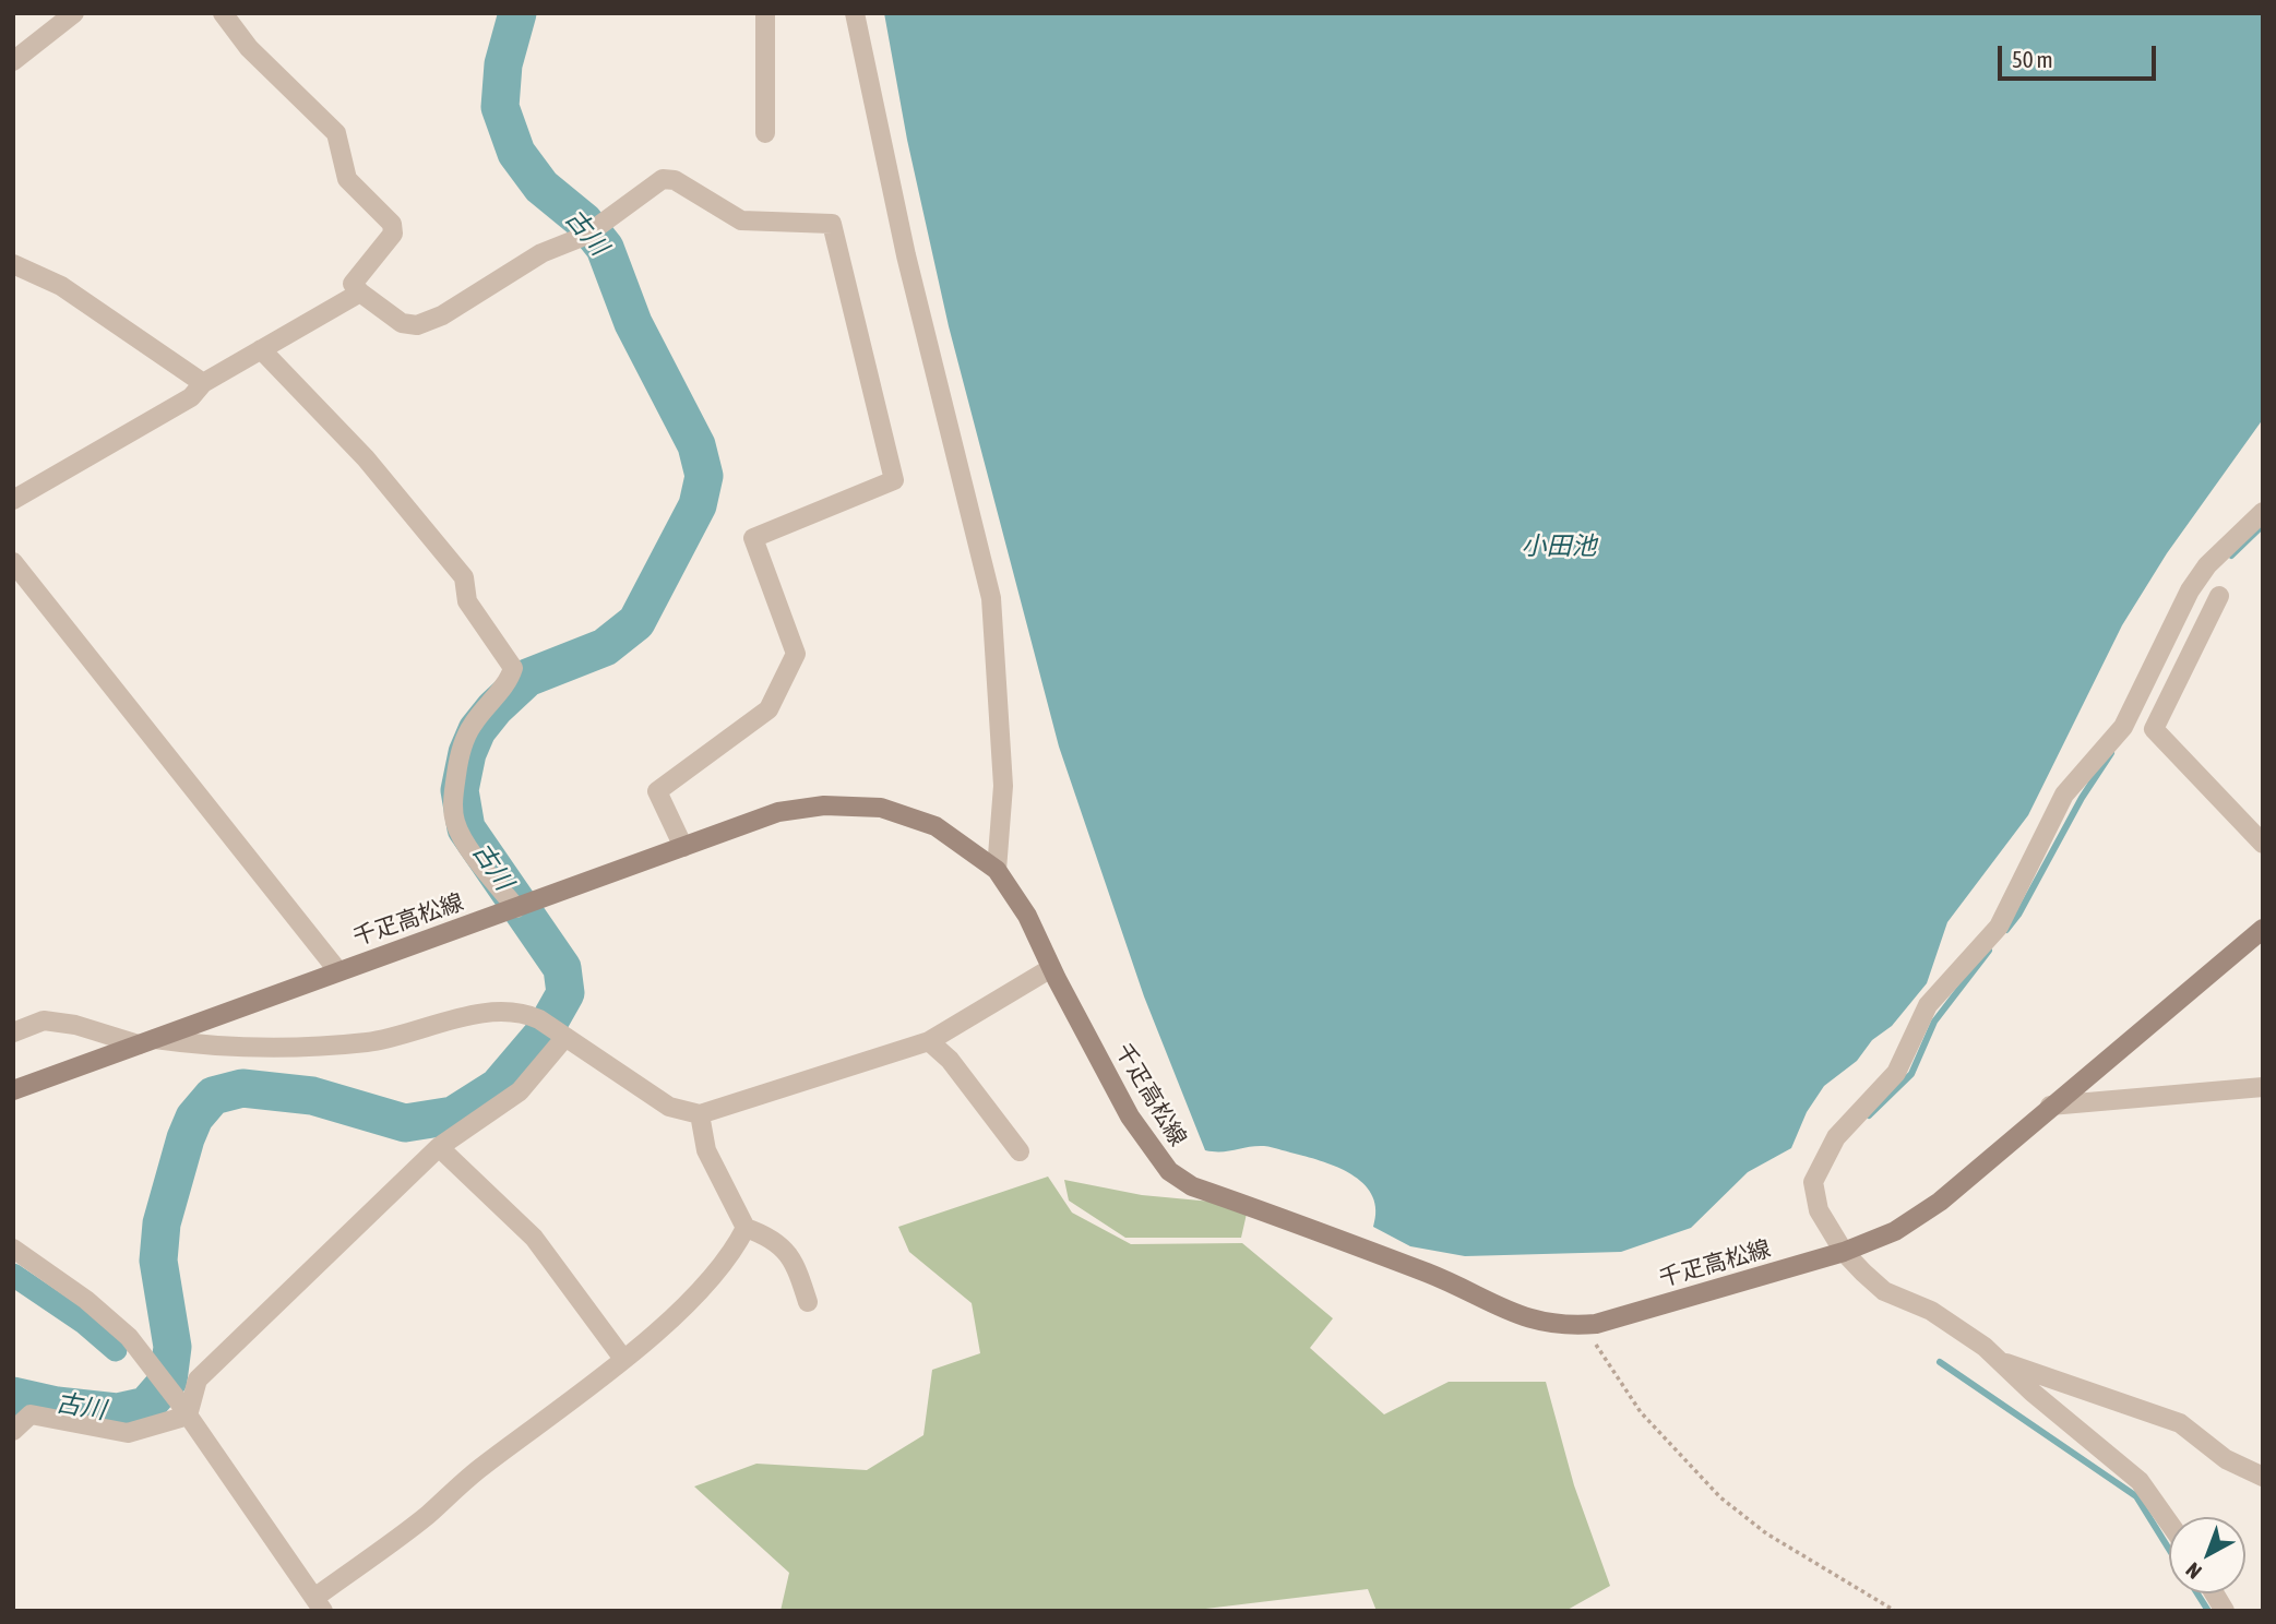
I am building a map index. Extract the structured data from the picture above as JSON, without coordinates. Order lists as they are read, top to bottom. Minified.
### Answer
{"streets":{"main road":["千疋高松線"]},"water":["古川","小田池"],"scale_bar":"50 m","north":"bottom left"}
